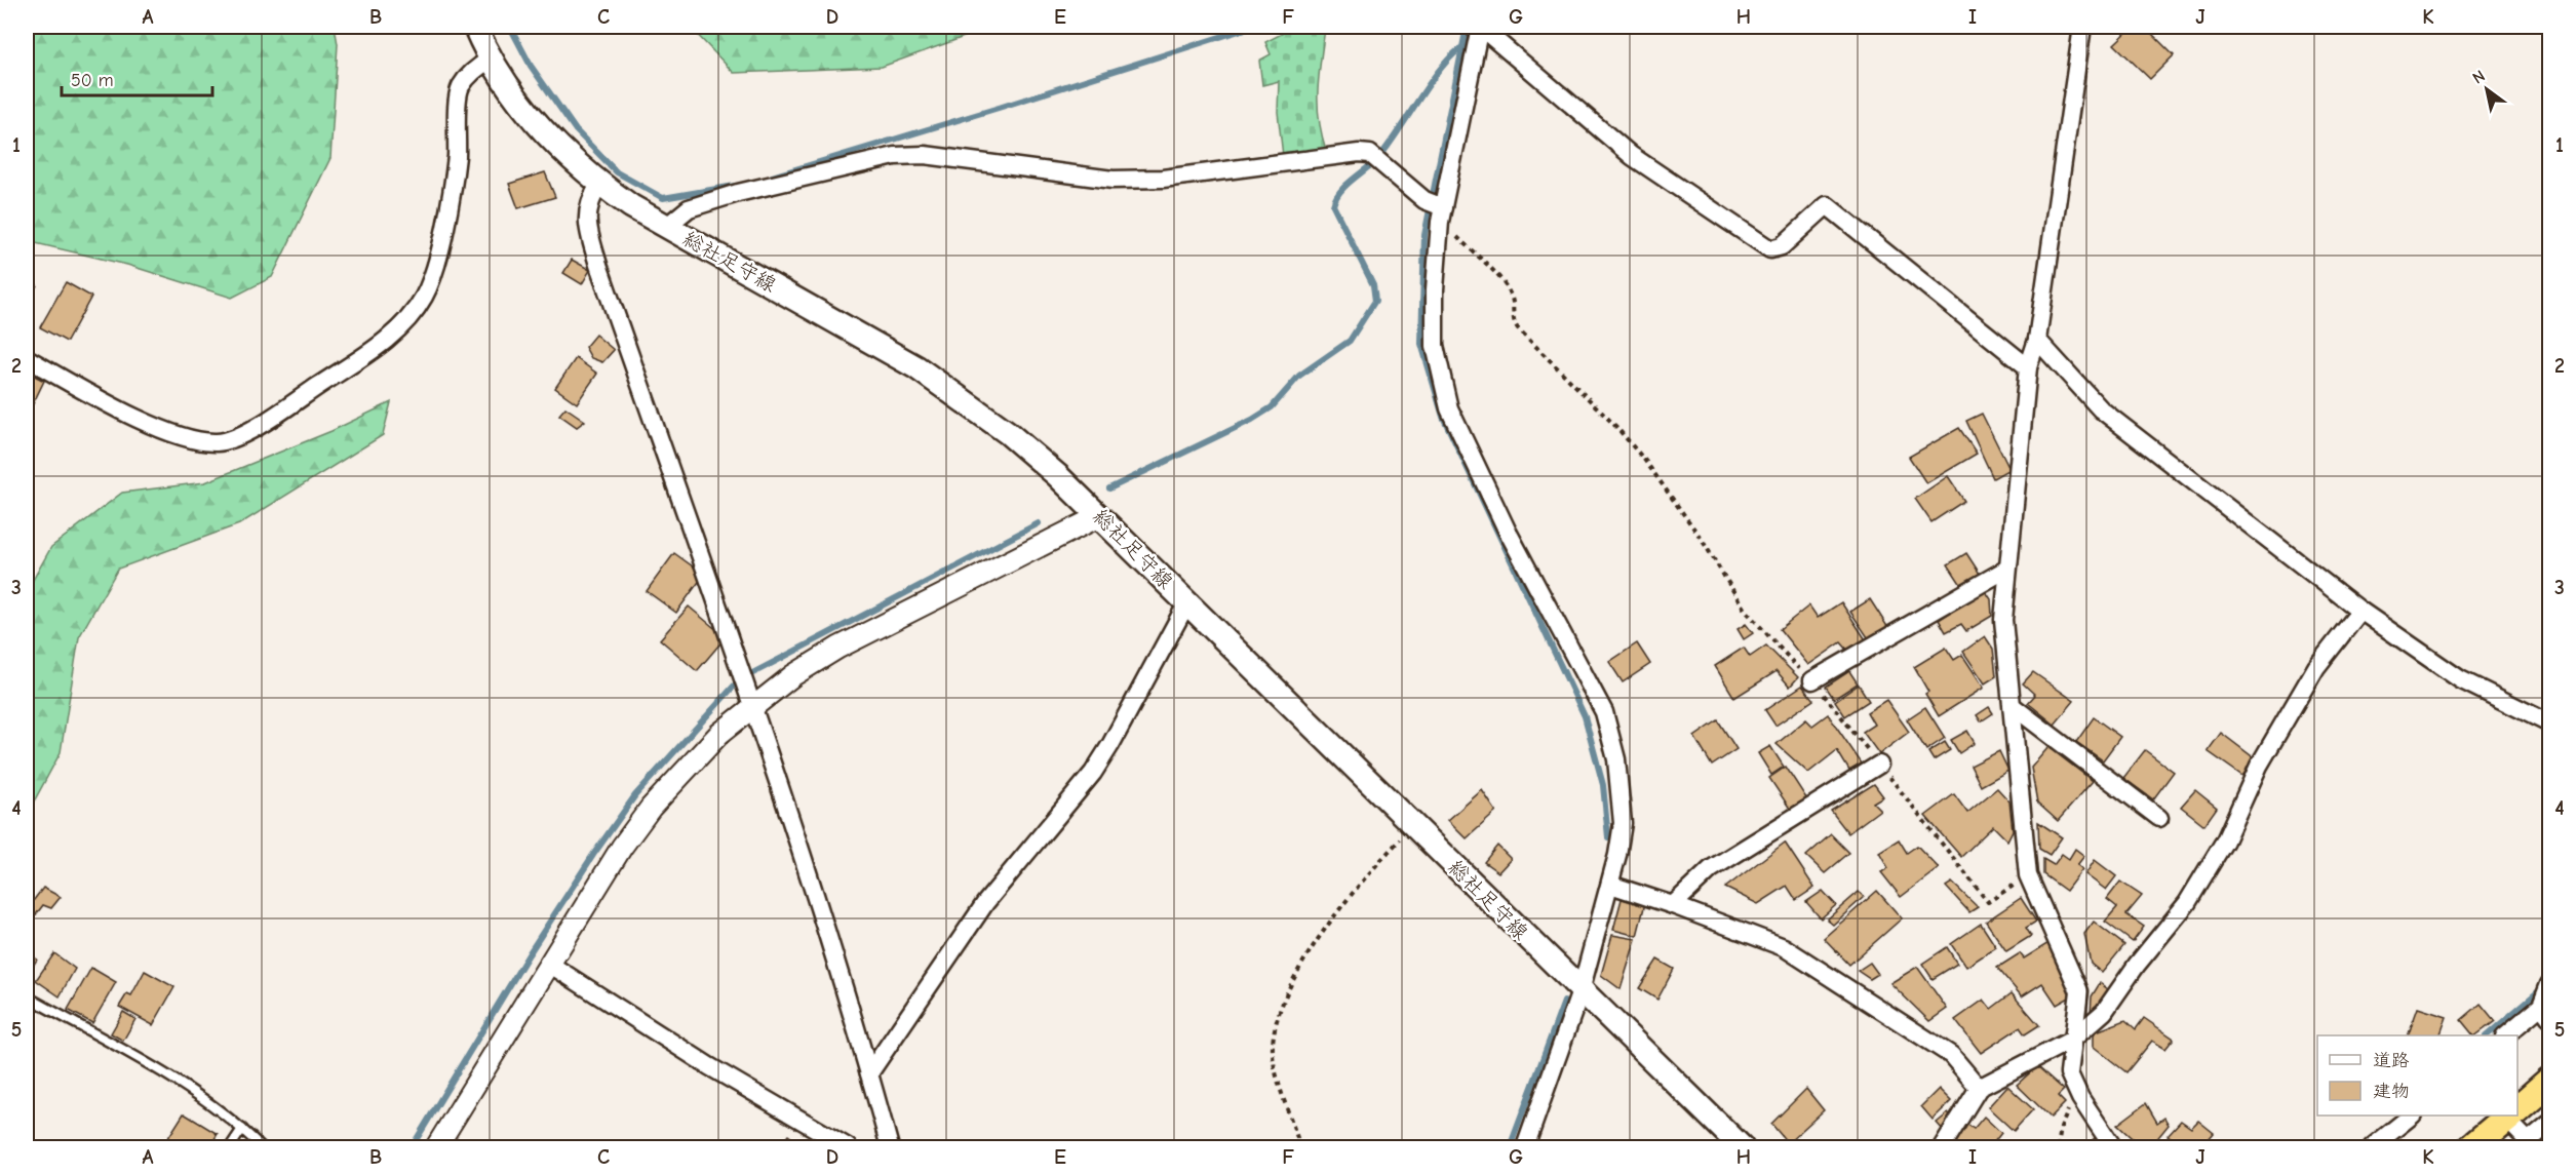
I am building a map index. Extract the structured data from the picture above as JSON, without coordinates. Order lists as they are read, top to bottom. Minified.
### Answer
{"streets":{"main road":["総社足守線"]},"legend":["道路","建物"],"scale_bar":"50 m","north":"top left","grid":{"columns":["A","B","C","D","E","F","G","H","I","J","K"],"rows":["1","2","3","4","5"]}}
